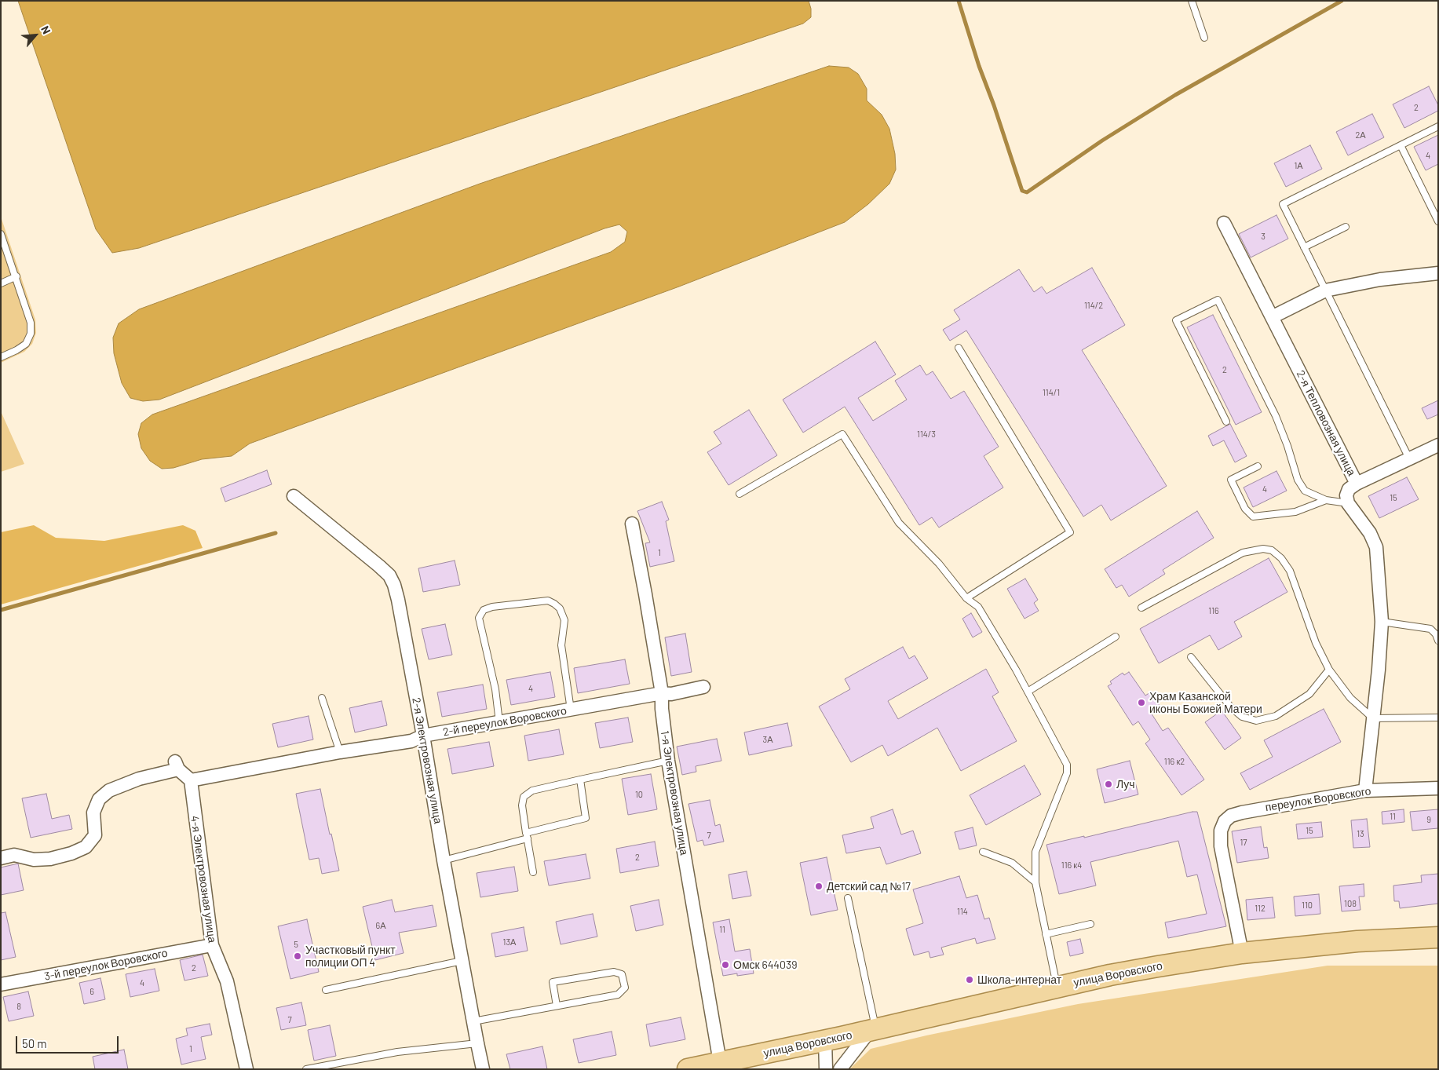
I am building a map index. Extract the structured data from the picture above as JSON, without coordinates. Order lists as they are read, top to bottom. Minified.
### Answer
{"streets":{"main road":["улица Воровского"],"street":["2-я Тепловозная улица","2-й переулок Воровского","2-я Электровозная улица","1-я Электровозная улица","переулок Воровского","4-я Электровозная улица","3-й переулок Воровского"]},"crossings":[["2-й переулок Воровского","2-я Электровозная улица"],["2-й переулок Воровского","1-я Электровозная улица"],["2-й переулок Воровского","4-я Электровозная улица"],["1-я Электровозная улица","улица Воровского"],["переулок Воровского","улица Воровского"],["4-я Электровозная улица","3-й переулок Воровского"]],"places":["Храм Казанской иконы Божией Матери","Луч","Детский сад №17","Участковый пункт полиции ОП 4","Омск 644039","Школа-интернат"],"house_numbers":["2","2А","4","1А","3","114/2","2","114/1","114/3","4","15","1","116","4","3А","116 к2","10","11","9","15","13","7","17","2","116 к4","108","110","112","114","6А","11","13А","5","2","4","6","8","7","1"],"scale_bar":"50 m","north":"top right"}
